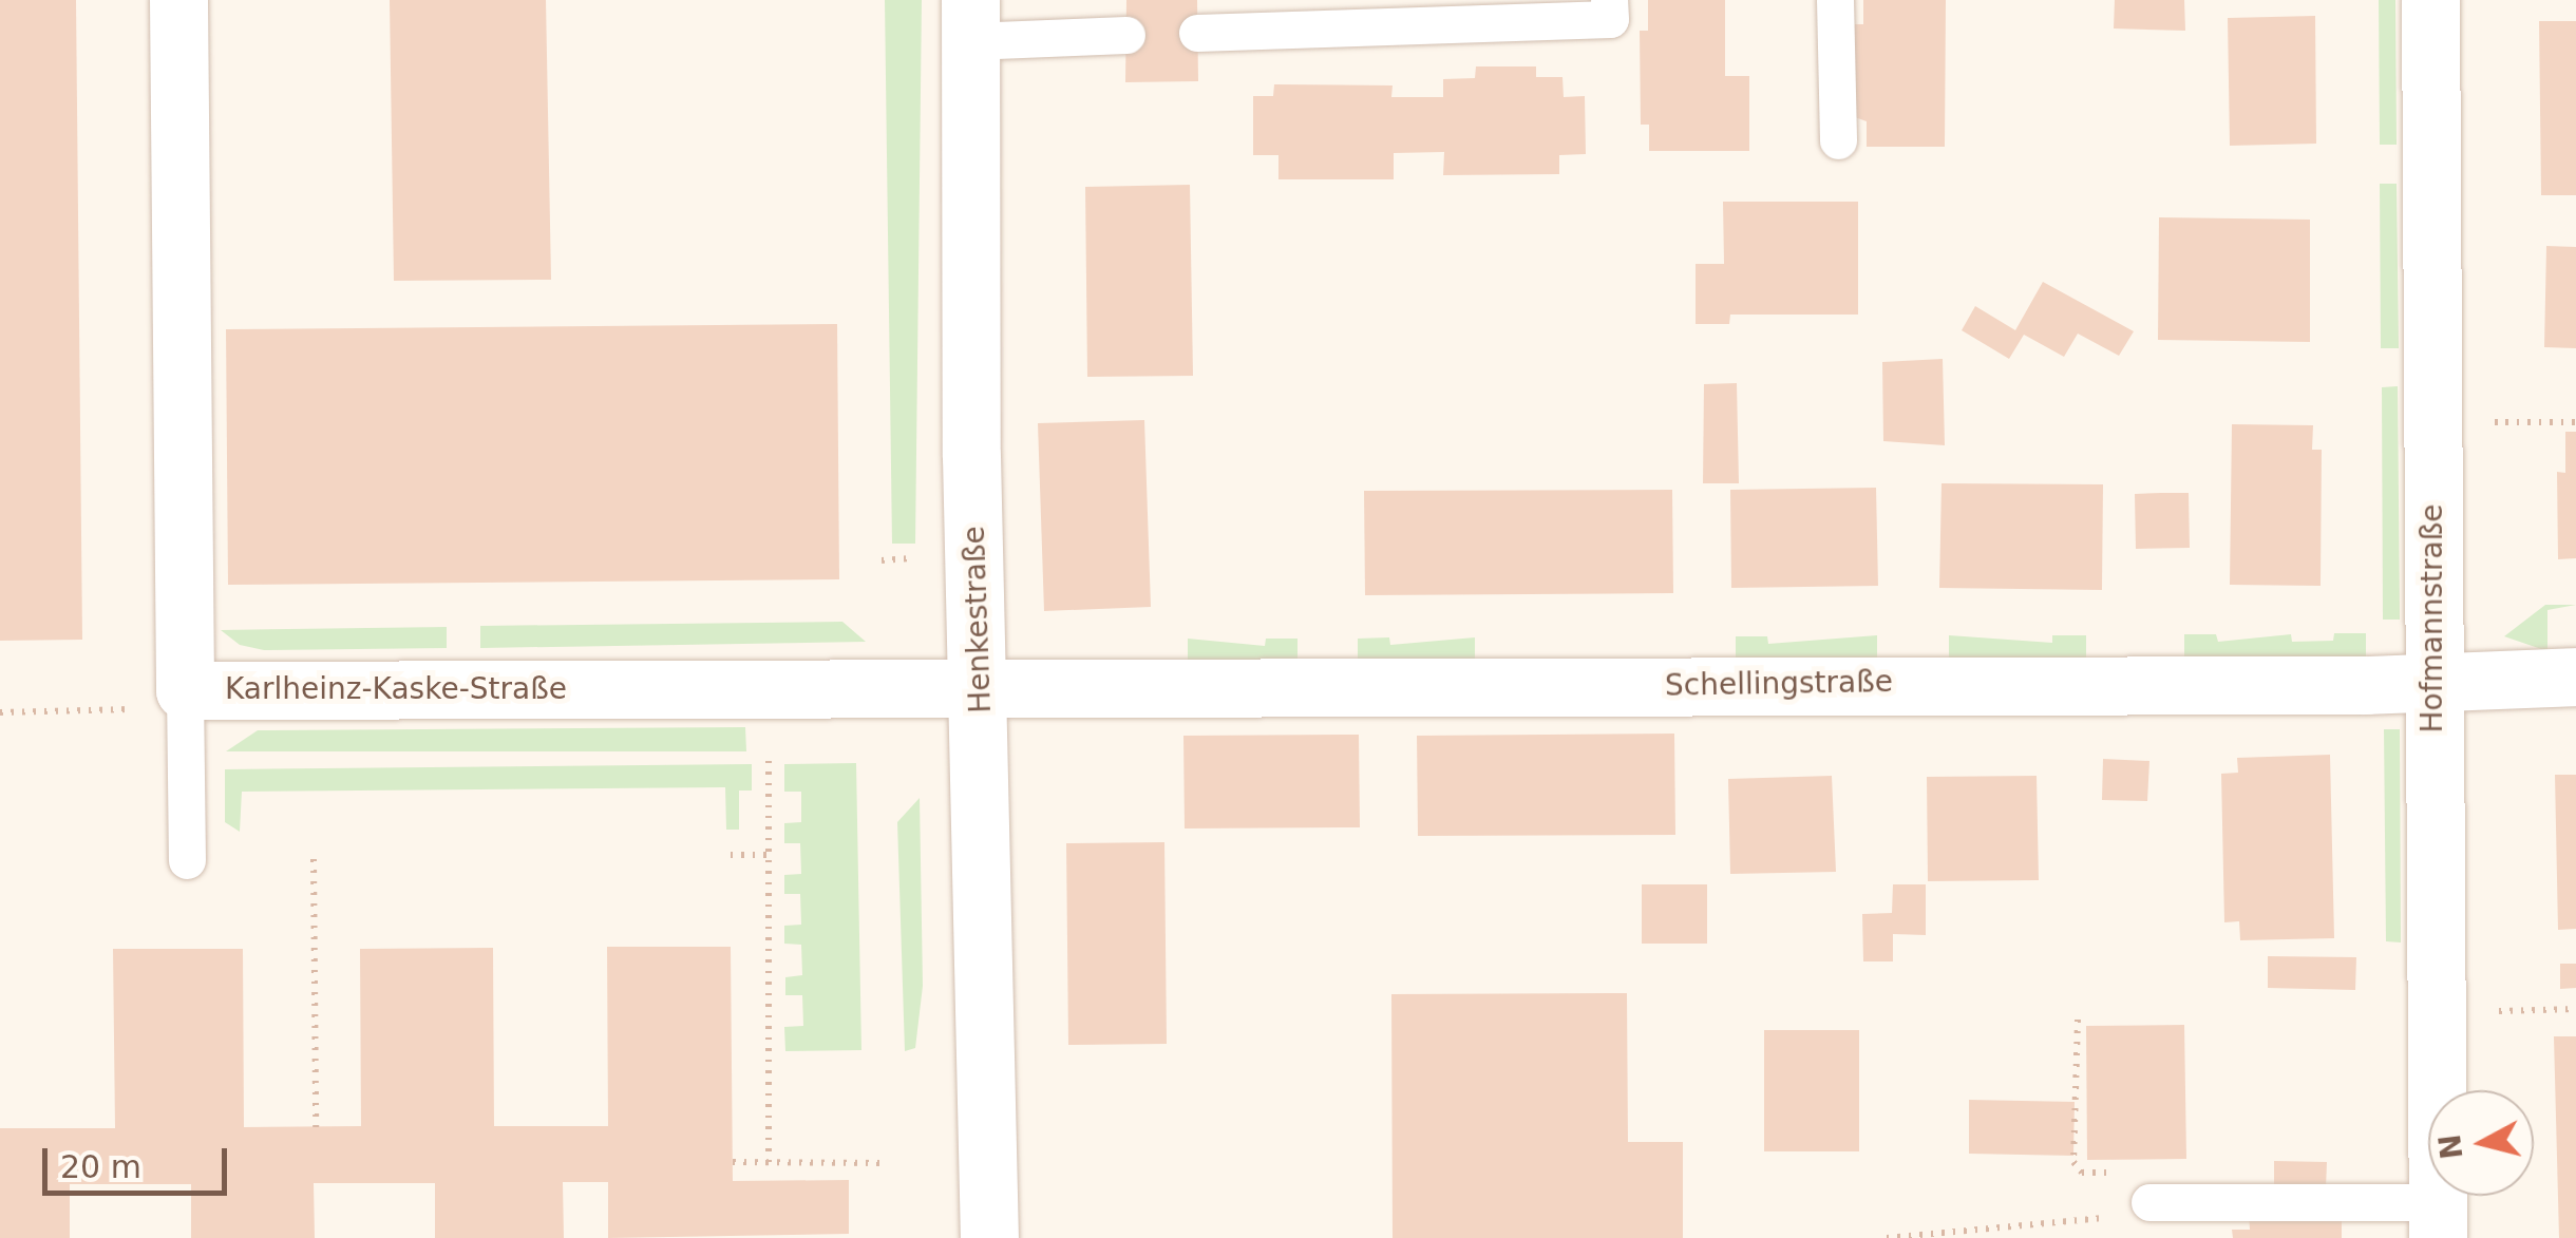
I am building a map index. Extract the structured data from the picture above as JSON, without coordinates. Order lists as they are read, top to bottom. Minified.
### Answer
{"streets":{"street":["Hofmannstraße","Henkestraße","Schellingstraße","Karlheinz-Kaske-Straße"]},"crossings":[["Hofmannstraße","Schellingstraße"],["Henkestraße","Schellingstraße"],["Henkestraße","Karlheinz-Kaske-Straße"],["Schellingstraße","Karlheinz-Kaske-Straße"]],"scale_bar":"20 m","north":"left"}
